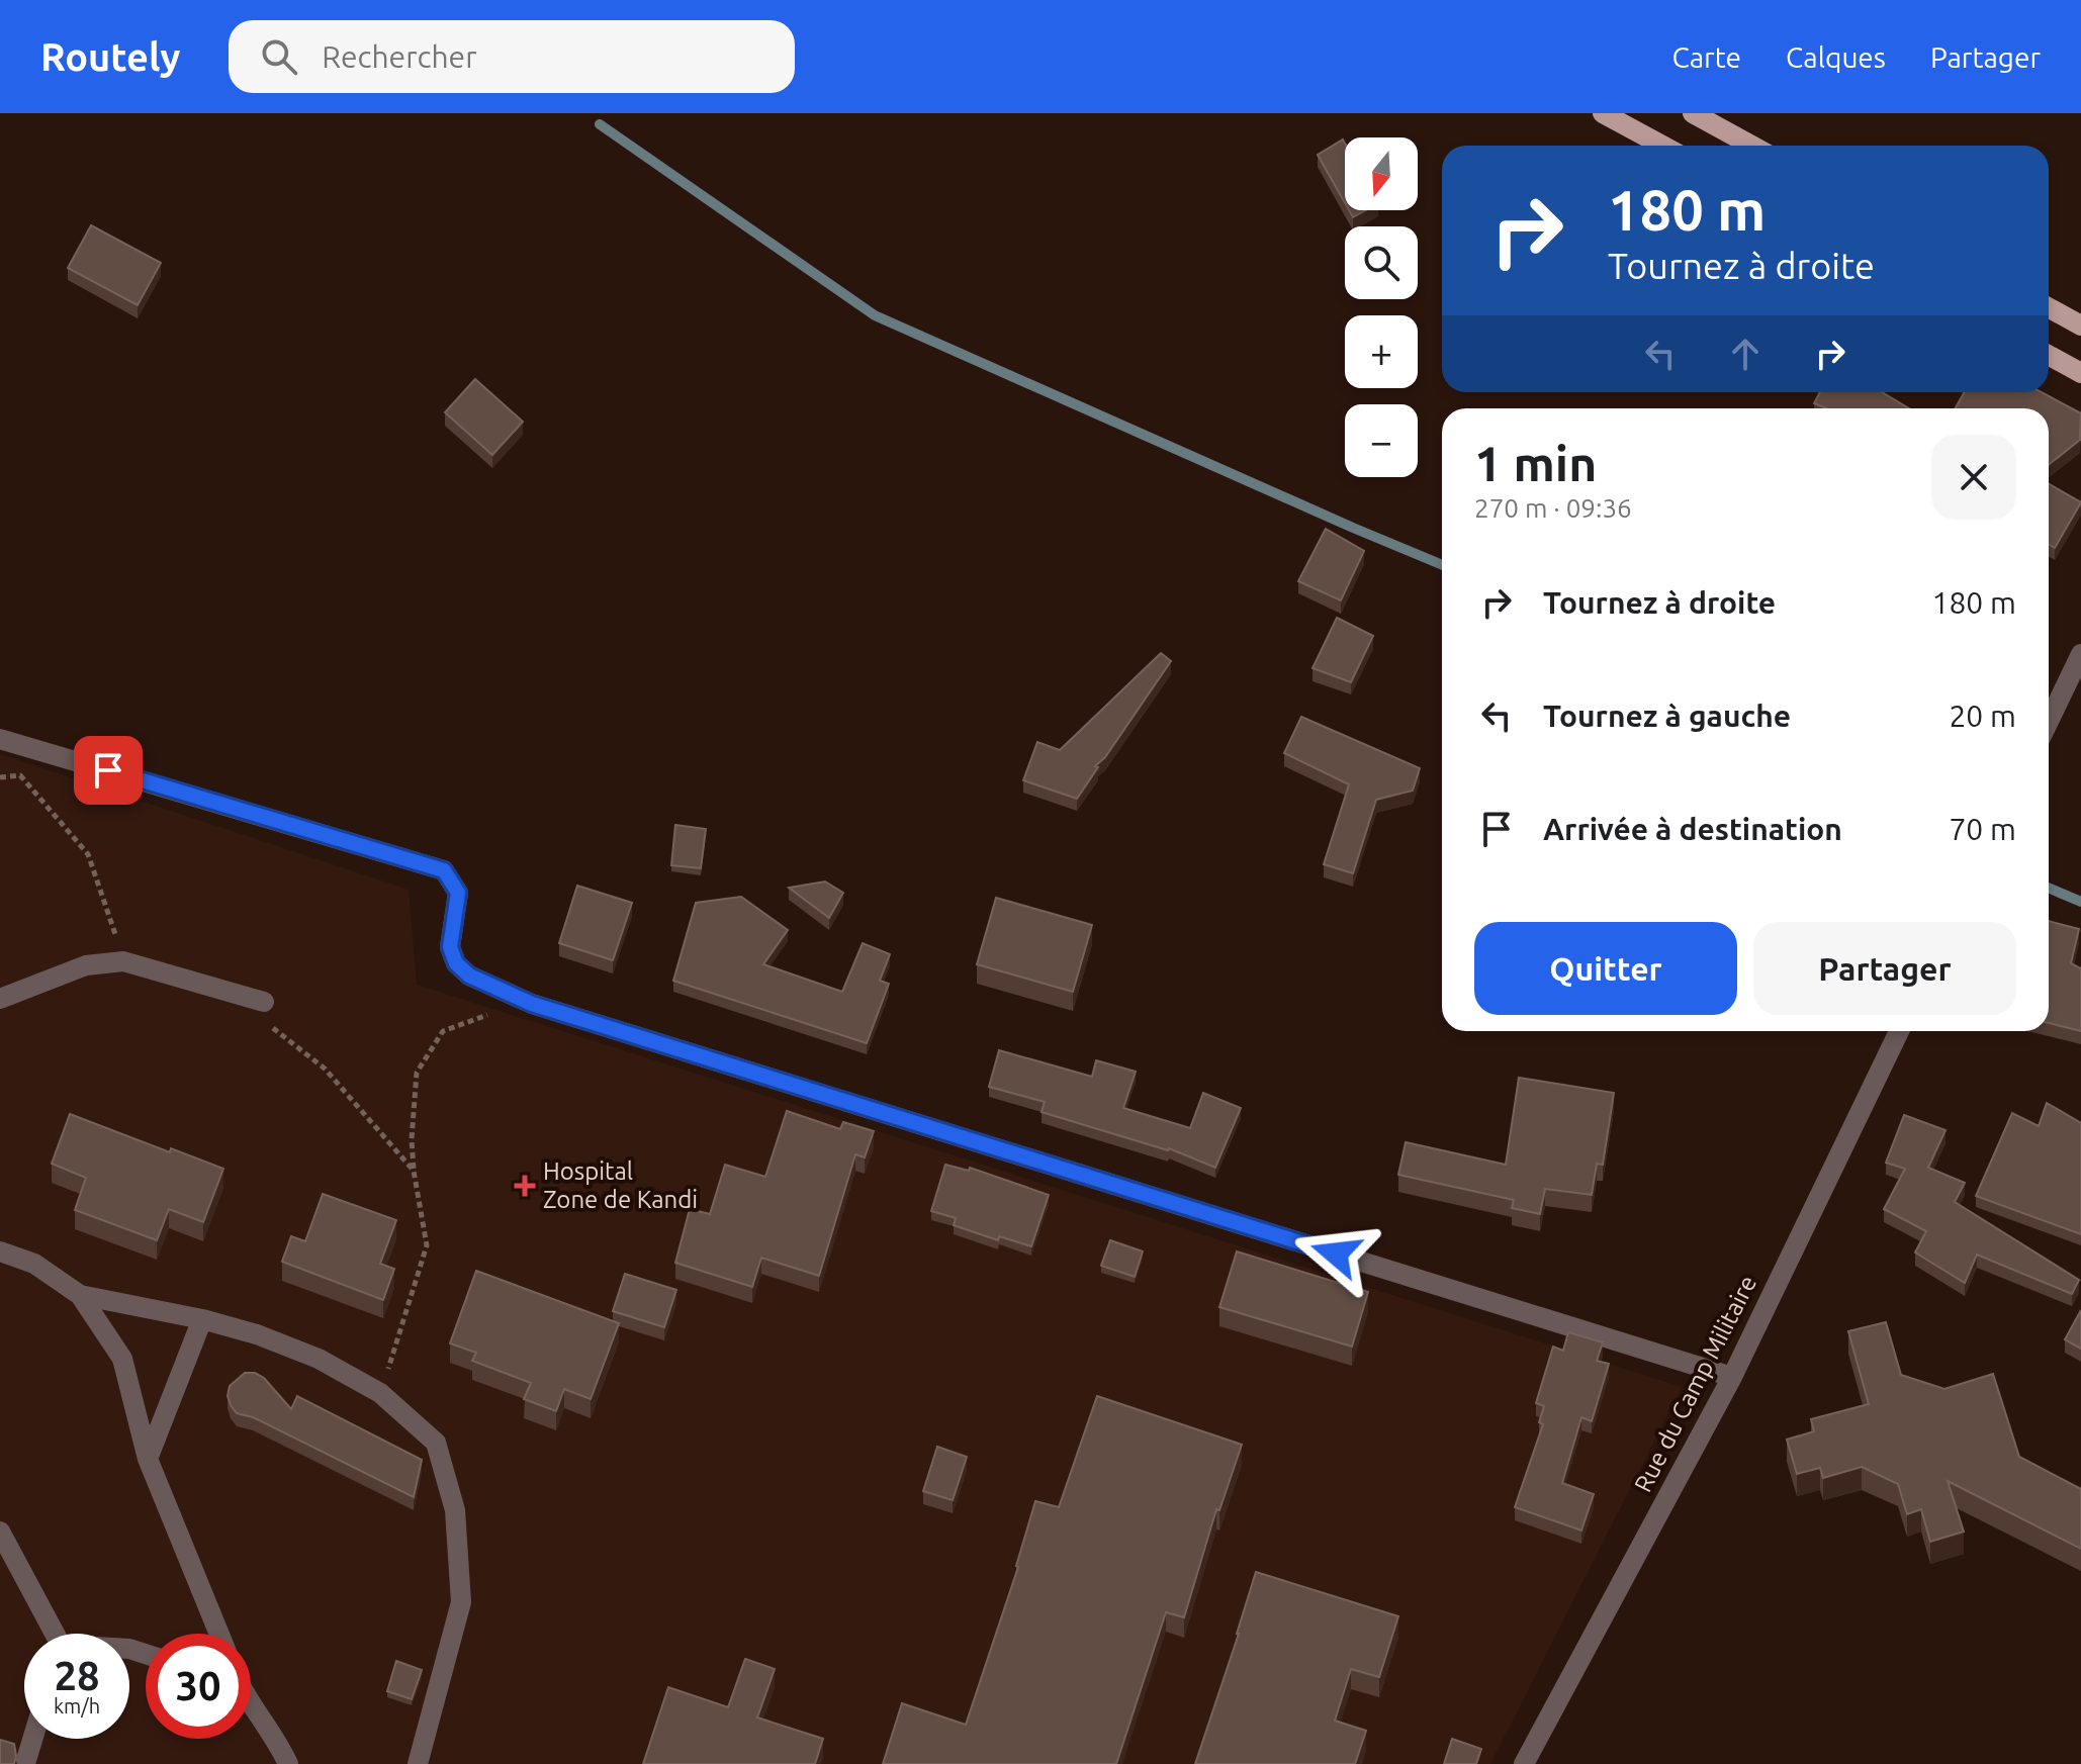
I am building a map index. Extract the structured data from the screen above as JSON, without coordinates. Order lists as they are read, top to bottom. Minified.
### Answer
{"streets":{"street":["Rue du Camp Militaire"]},"places":{"health":["Hospital Zone de Kandi"]},"north":"bottom","page":{"header":"Routely","search":"Rechercher","nav":["Carte","Calques","Partager"],"map_buttons":["+","−"],"turn":["180 m","Tournez à droite"],"heading":["1 min","270 m · 09:36"],"list":[{"name":"Tournez à droite","value":"180 m"},{"name":"Tournez à gauche","value":"20 m"},{"name":"Arrivée à destination","value":"70 m"}],"buttons":["Quitter","Partager"],"speed":"28 km/h","limit":"30"}}
